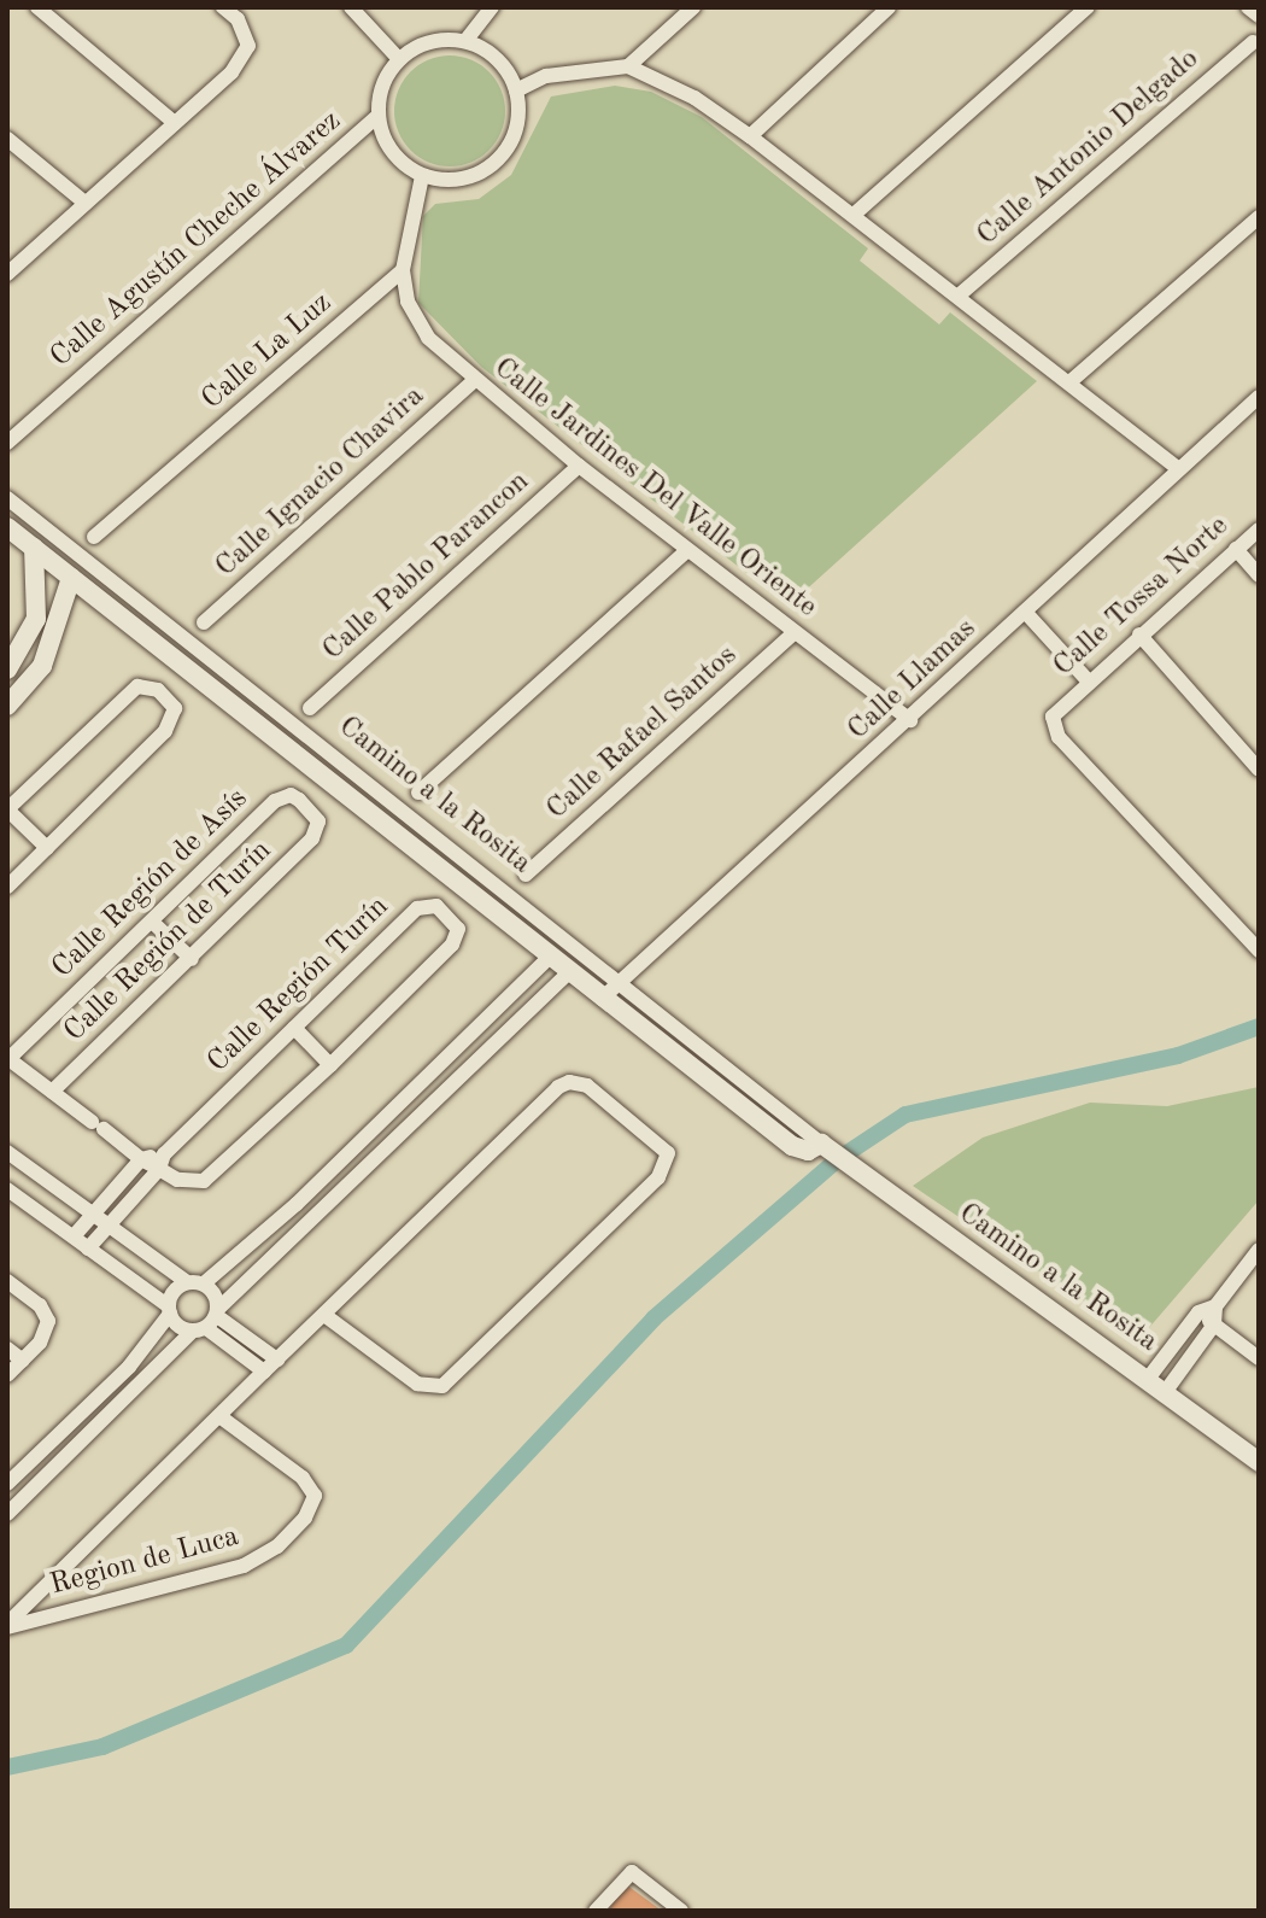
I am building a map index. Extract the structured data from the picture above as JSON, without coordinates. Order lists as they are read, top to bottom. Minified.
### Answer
{"streets":{"street":["Calle Antonio Delgado","Calle Agustín Cheche Álvarez","Calle La Luz","Calle Ignacio Chavira","Calle Jardines Del Valle Oriente","Calle Pablo Parancon","Calle Tossa Norte","Calle Llamas","Calle Rafael Santos","Camino a la Rosita","Calle Región de Asís","Calle Región de Turín","Calle Región Turín","Region de Luca"]},"crossings":[["Calle La Luz","Calle Jardines Del Valle Oriente"],["Calle Ignacio Chavira","Calle Jardines Del Valle Oriente"],["Calle Jardines Del Valle Oriente","Calle Pablo Parancon"],["Calle Jardines Del Valle Oriente","Calle Llamas"],["Calle Jardines Del Valle Oriente","Calle Rafael Santos"],["Calle Llamas","Camino a la Rosita"],["Calle Región de Asís","Calle Región de Turín"]]}
